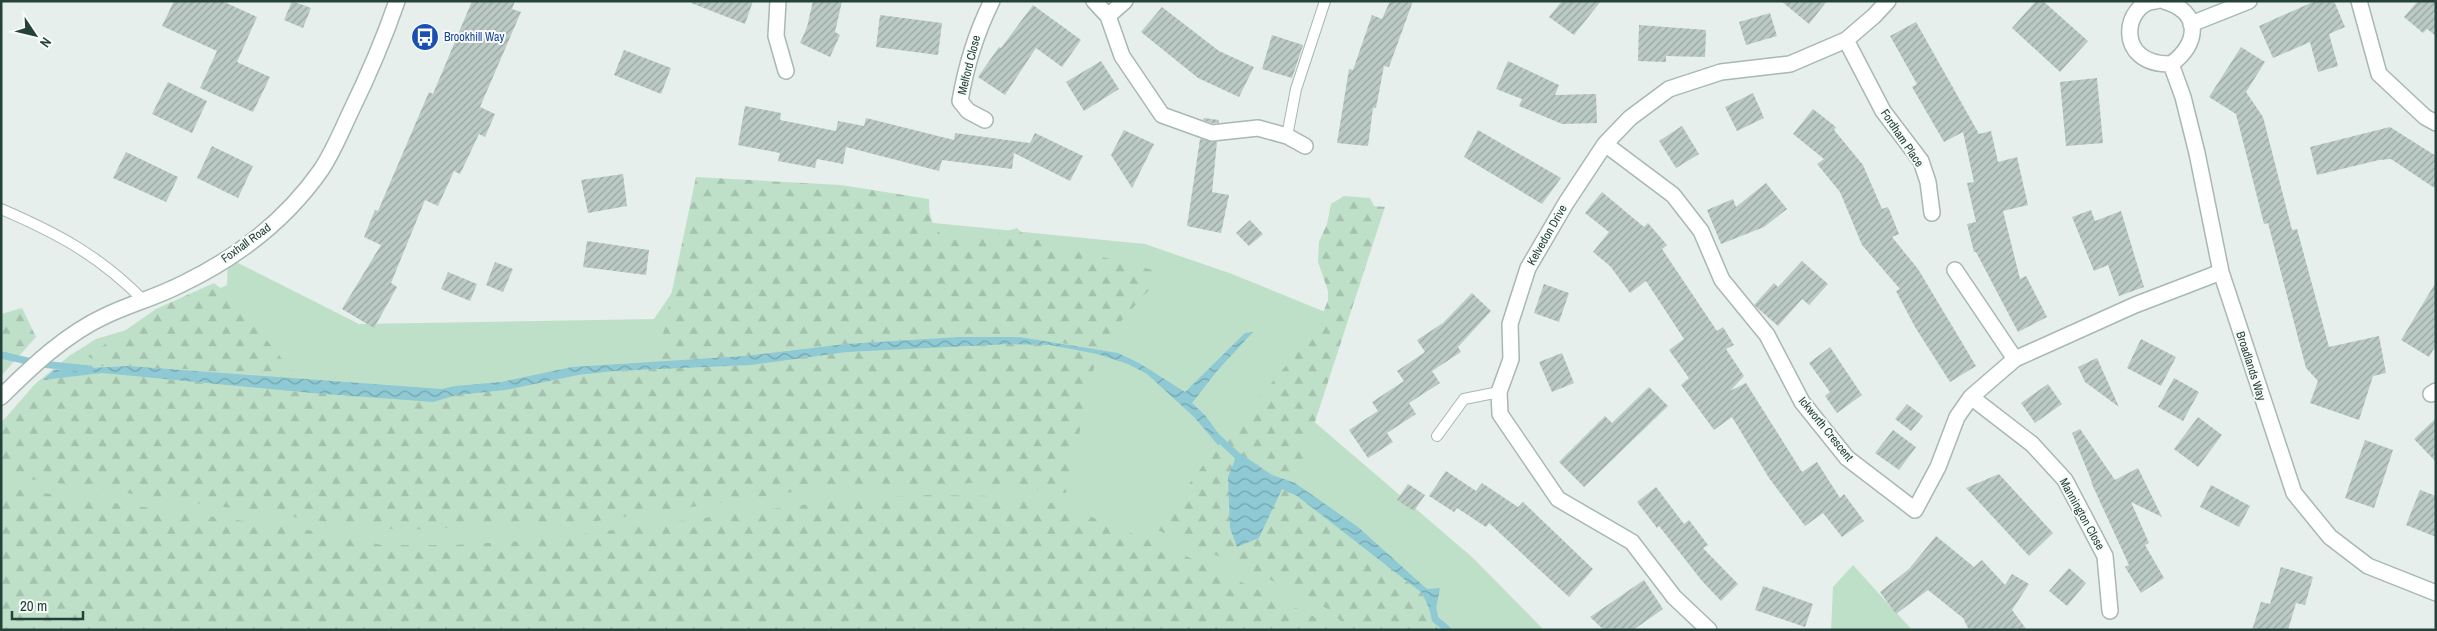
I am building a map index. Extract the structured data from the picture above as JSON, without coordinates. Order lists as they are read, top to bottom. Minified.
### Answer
{"streets":{"street":["Melford Close","Fordham Place","Kelvedon Drive","Foxhall Road","Broadlands Way","Ickworth Crescent","Mannington Close"]},"crossings":[["Fordham Place","Kelvedon Drive"],["Kelvedon Drive","Ickworth Crescent"],["Broadlands Way","Ickworth Crescent"],["Ickworth Crescent","Mannington Close"]],"places":{"bus stop":["Brookhill Way"]},"scale_bar":"20 m","north":"bottom right"}
